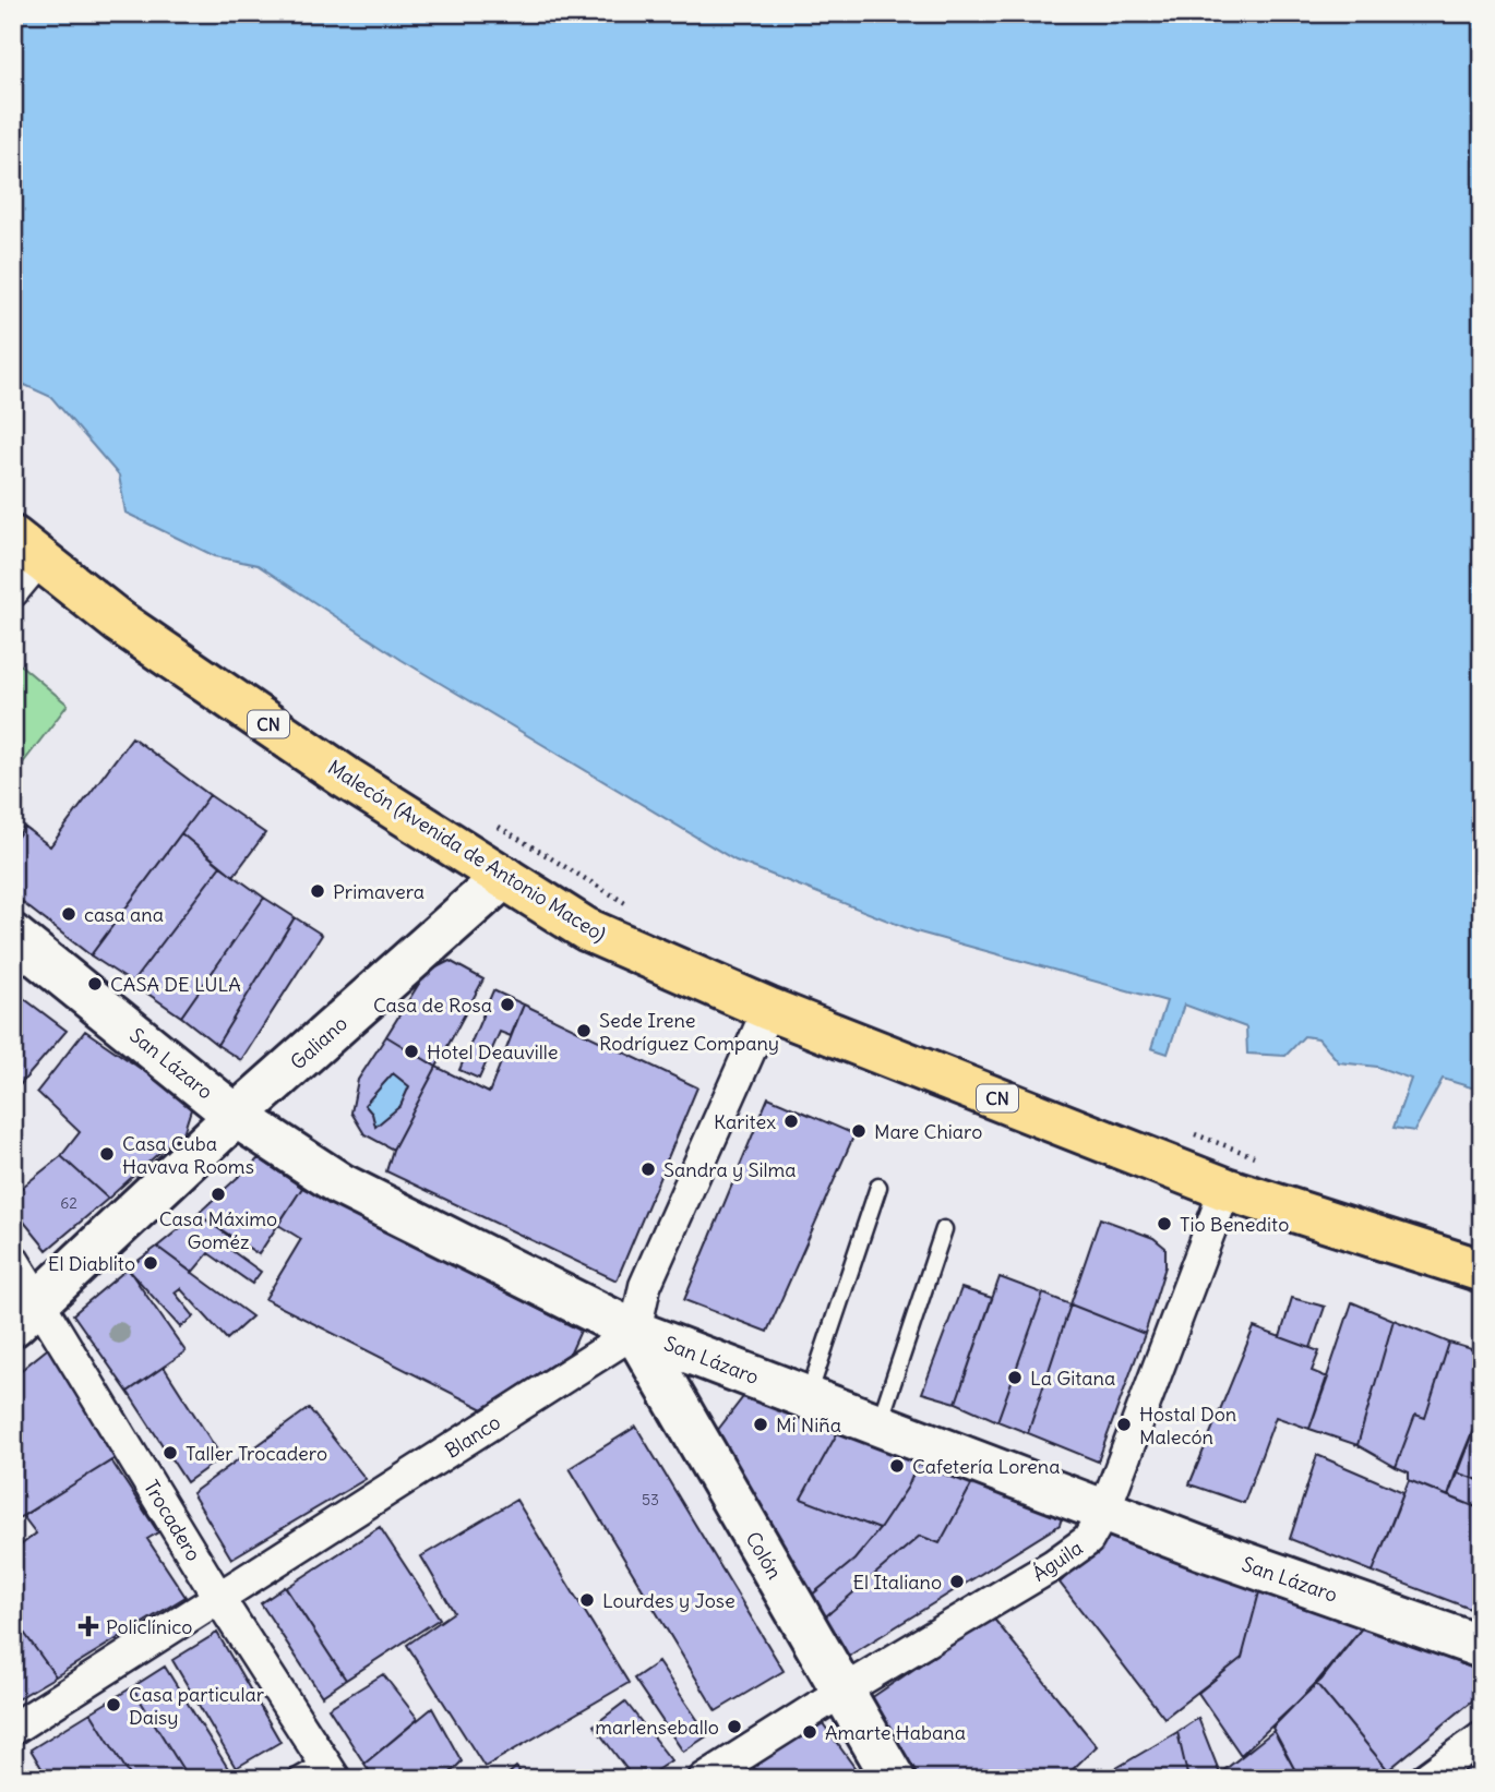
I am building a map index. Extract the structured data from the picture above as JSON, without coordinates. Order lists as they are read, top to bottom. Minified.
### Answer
{"streets":{"highway":["CN","Malecón (Avenida de Antonio Maceo)"],"main road":["Galiano","San Lázaro","Colón"],"street":["Blanco","Trocadero","Águila"]},"crossings":[["Malecón (Avenida de Antonio Maceo)","Galiano"],["Malecón (Avenida de Antonio Maceo)","Águila"],["Galiano","San Lázaro"],["Galiano","Trocadero"],["San Lázaro","Blanco"],["San Lázaro","Colón"],["San Lázaro","Águila"],["Blanco","Trocadero"],["Blanco","Colón"],["Colón","Águila"]],"places":{"other":["Primavera","casa ana","CASA DE LULA","Casa de Rosa","Sede Irene Rodríguez Company","Hotel Deauville","Karitex","Mare Chiaro","Casa Cuba Havava Rooms","Sandra y Silma","Casa Máximo Goméz","Tio Benedito","El Diablito","La Gitana","Mi Niña","Hostal Don Malecón","Taller Trocadero","Cafetería Lorena","El Italiano","Lourdes y Jose","Casa particular Daisy","marlenseballo","Amarte Habana"],"health":["Policlínico"]},"house_numbers":["62","53"]}
